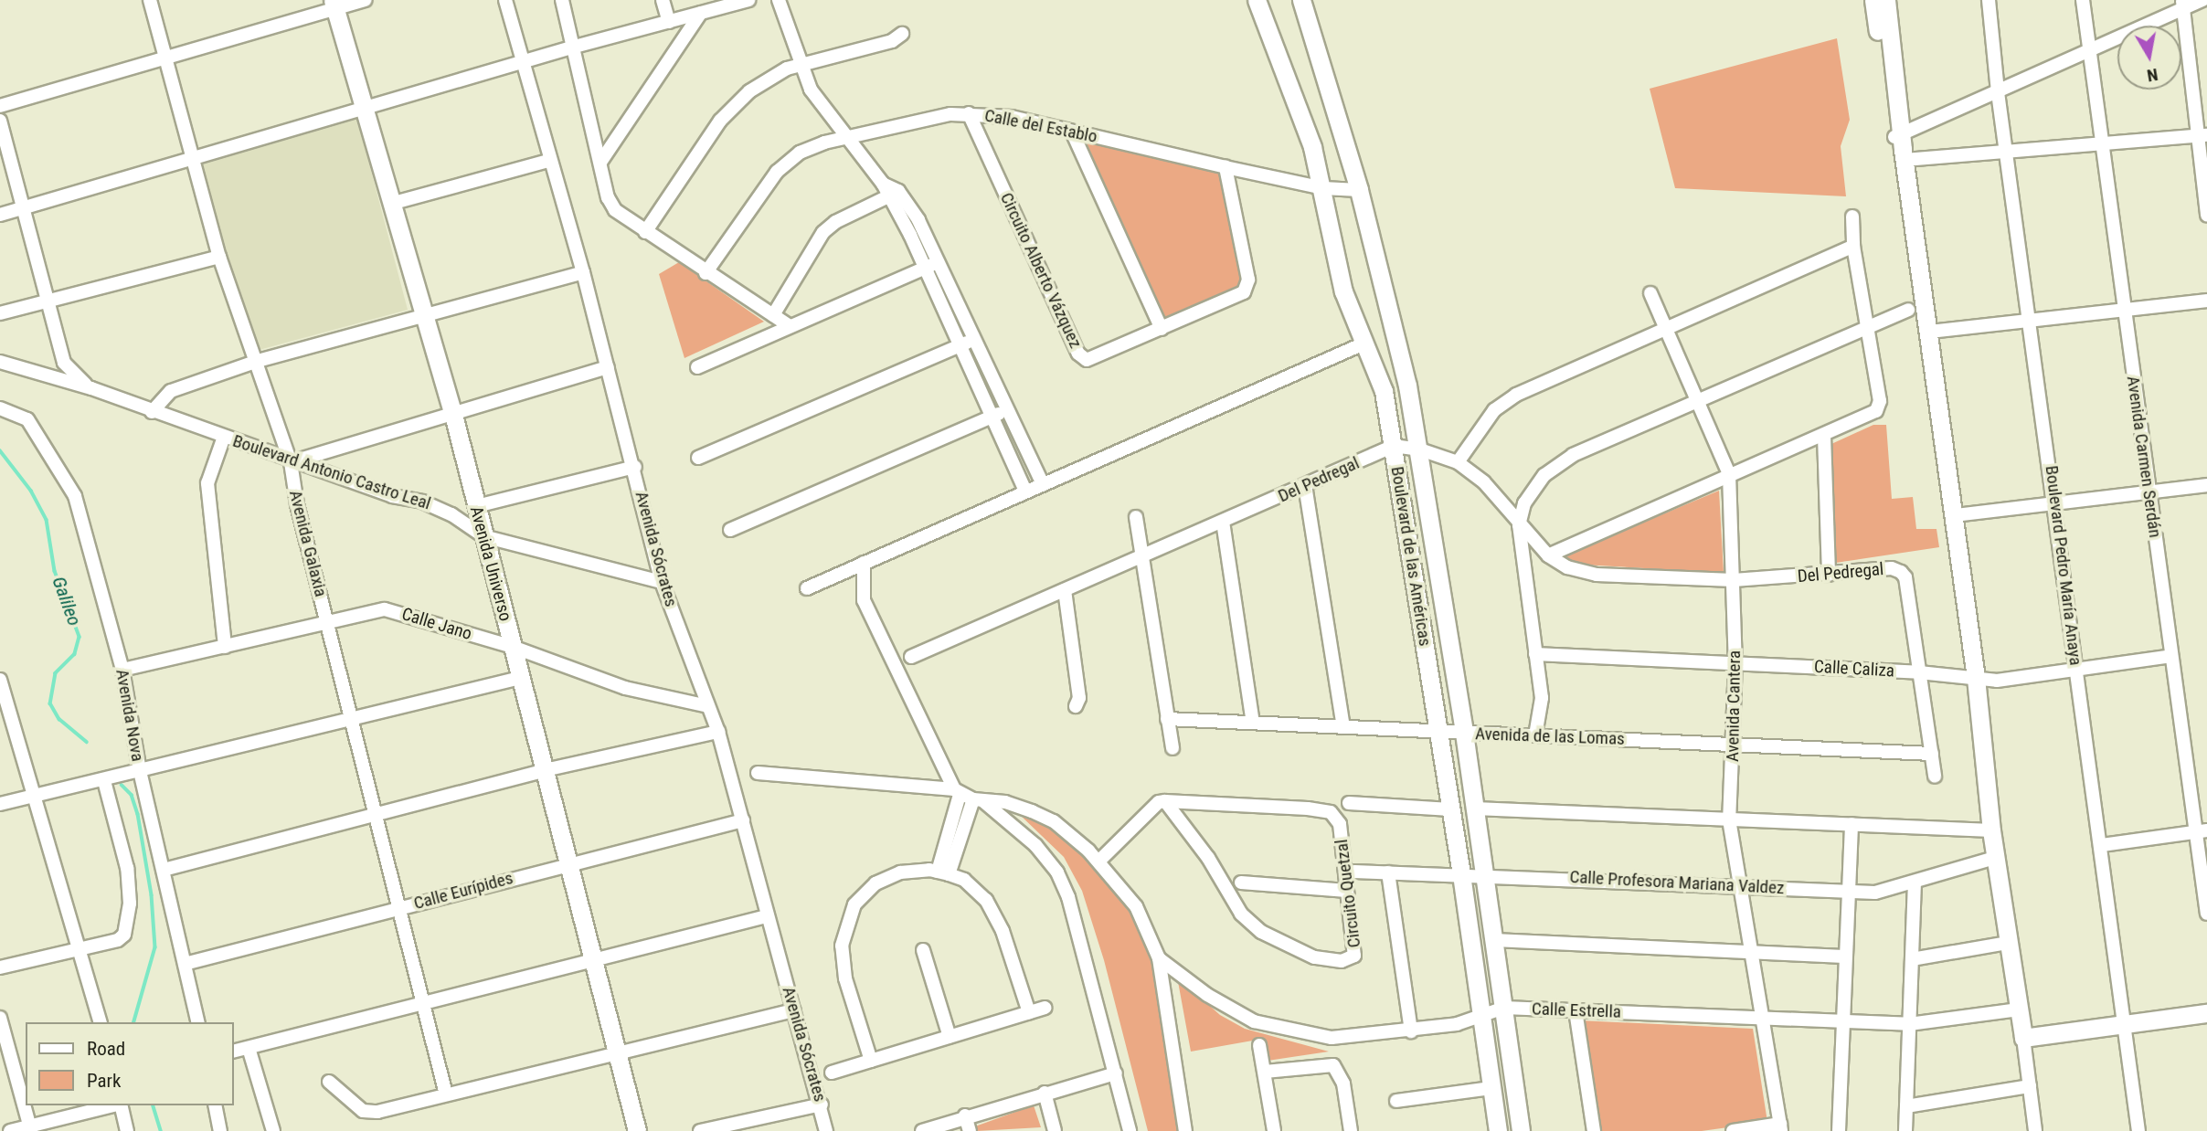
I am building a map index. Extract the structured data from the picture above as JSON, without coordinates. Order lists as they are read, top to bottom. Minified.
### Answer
{"streets":{"street":["Calle del Establo","Circuito Alberto Vázquez","Avenida Carmen Serdán","Boulevard Antonio Castro Leal","Del Pedregal","Avenida Galaxia","Avenida Sócrates","Boulevard de las Américas","Avenida Universo","Boulevard Pedro María Anaya","Calle Jano","Calle Caliza","Avenida Cantera","Avenida Nova","Avenida de las Lomas","Calle Profesora Mariana Valdez","Calle Eurípides","Circuito Quetzal","Calle Estrella"]},"crossings":[["Calle del Establo","Circuito Alberto Vázquez"],["Calle del Establo","Boulevard de las Américas"],["Avenida Carmen Serdán","Calle Caliza"],["Boulevard Antonio Castro Leal","Avenida Galaxia"],["Boulevard Antonio Castro Leal","Avenida Sócrates"],["Boulevard Antonio Castro Leal","Avenida Universo"],["Del Pedregal","Boulevard de las Américas"],["Del Pedregal","Calle Caliza"],["Del Pedregal","Avenida Cantera"],["Avenida Galaxia","Calle Jano"],["Avenida Galaxia","Calle Eurípides"],["Avenida Sócrates","Calle Jano"],["Avenida Sócrates","Calle Eurípides"],["Boulevard de las Américas","Avenida de las Lomas"],["Boulevard de las Américas","Calle Profesora Mariana Valdez"],["Boulevard de las Américas","Calle Estrella"],["Avenida Universo","Calle Jano"],["Avenida Universo","Calle Eurípides"],["Boulevard Pedro María Anaya","Calle Caliza"],["Calle Jano","Avenida Nova"],["Calle Caliza","Avenida Cantera"],["Avenida Cantera","Avenida de las Lomas"],["Avenida Cantera","Calle Profesora Mariana Valdez"],["Avenida Cantera","Calle Estrella"],["Avenida Nova","Calle Eurípides"]],"water":["Galileo"],"legend":["Road","Park"],"north":"bottom"}
